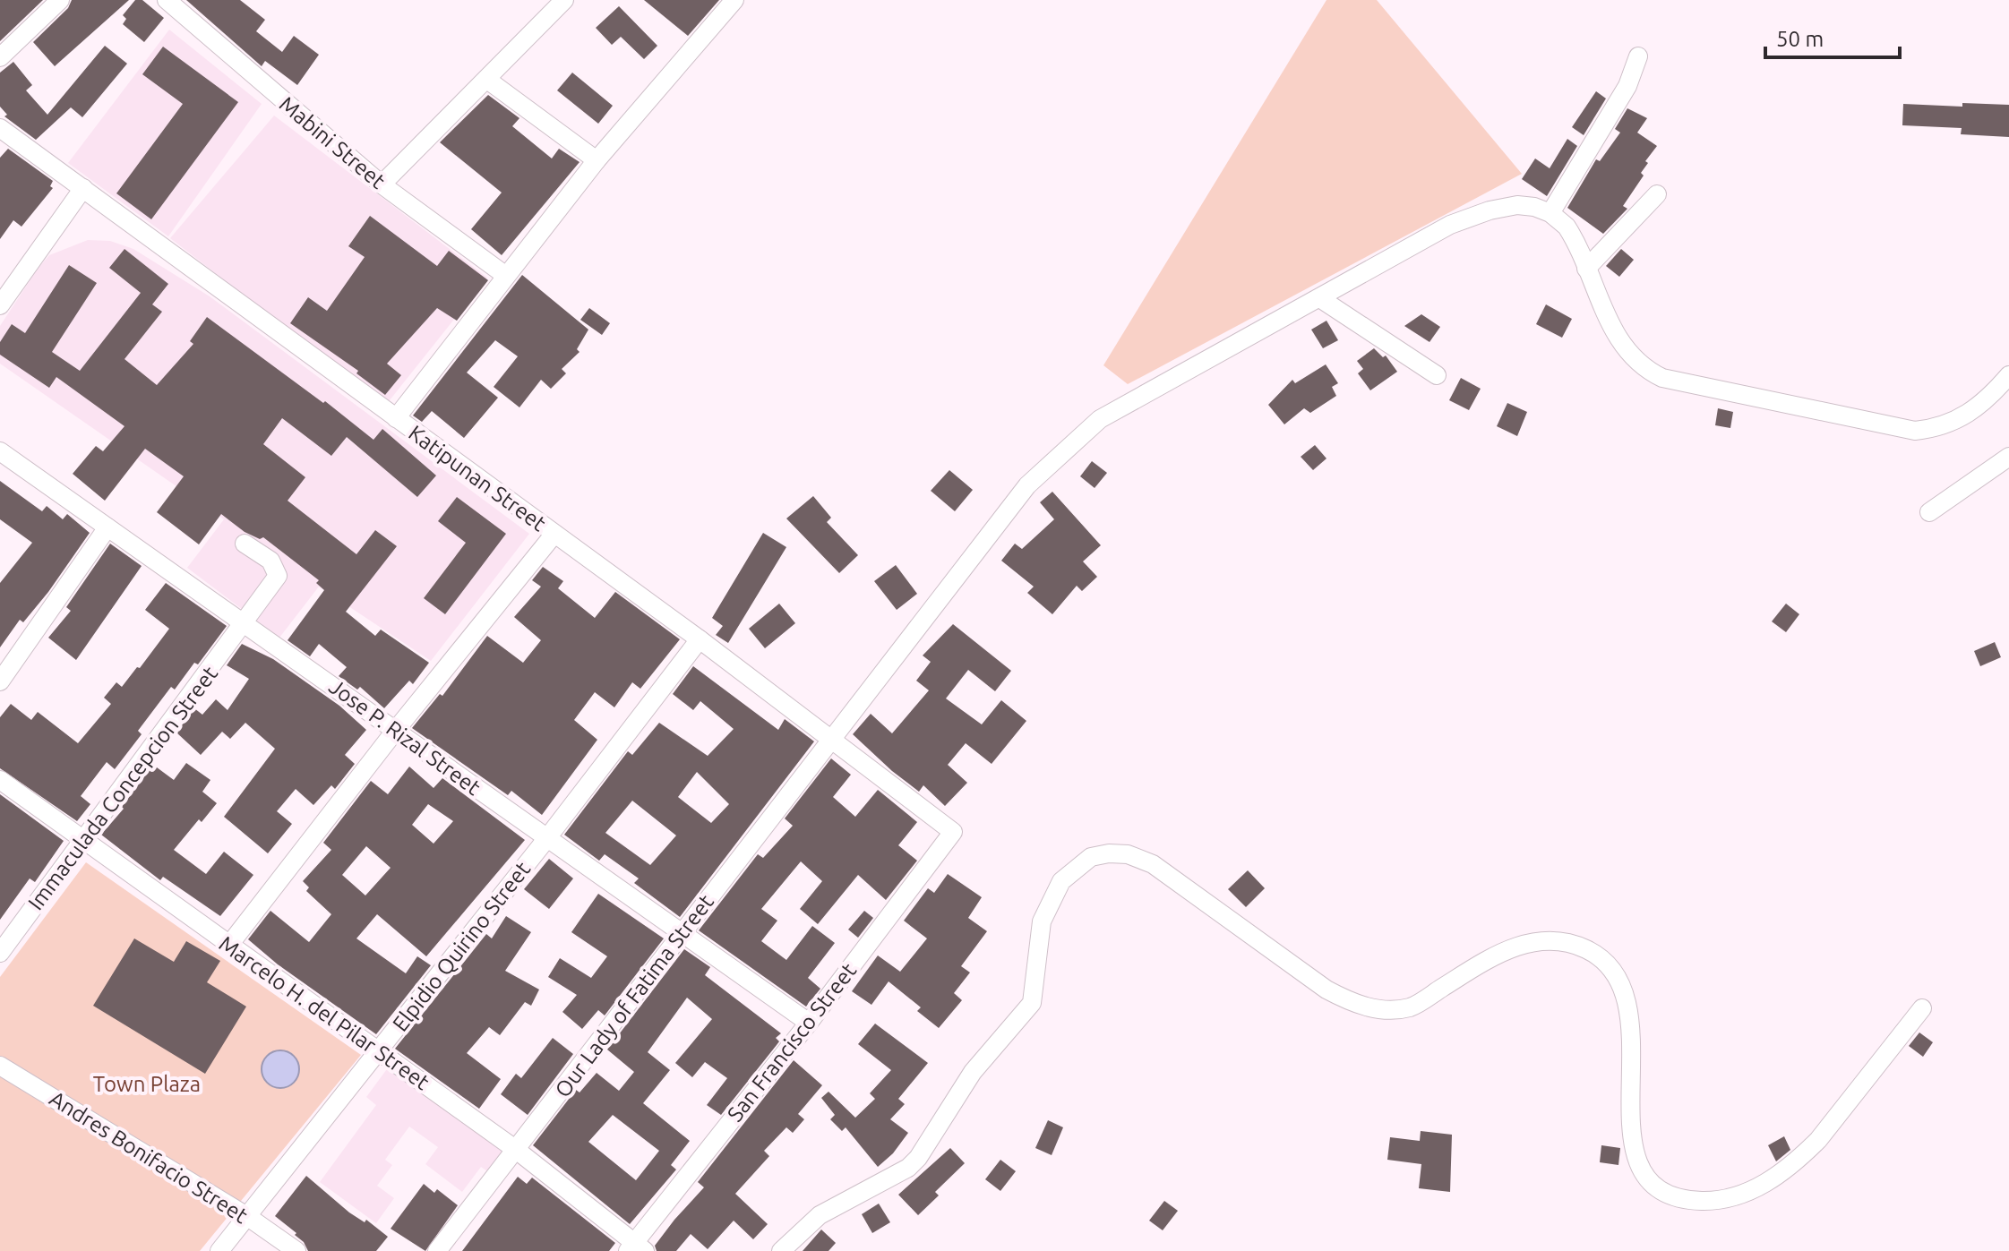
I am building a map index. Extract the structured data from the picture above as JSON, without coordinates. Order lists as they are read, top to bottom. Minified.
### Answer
{"streets":{"street":["Mabini Street","Katipunan Street","Jose P. Rizal Street","Immaculada Concepcion Street","Elpidio Quirino Street","Our Lady of Fatima Street","Marcelo H. del Pilar Street","San Francisco Street","Andres Bonifacio Street"]},"crossings":[["Katipunan Street","Elpidio Quirino Street"],["Katipunan Street","Our Lady of Fatima Street"],["Katipunan Street","San Francisco Street"],["Jose P. Rizal Street","Immaculada Concepcion Street"],["Jose P. Rizal Street","Elpidio Quirino Street"],["Jose P. Rizal Street","Our Lady of Fatima Street"],["Jose P. Rizal Street","San Francisco Street"],["Immaculada Concepcion Street","Marcelo H. del Pilar Street"],["Elpidio Quirino Street","Marcelo H. del Pilar Street"],["Elpidio Quirino Street","Andres Bonifacio Street"],["Our Lady of Fatima Street","Marcelo H. del Pilar Street"],["Marcelo H. del Pilar Street","San Francisco Street"]],"parks":["Town Plaza"],"scale_bar":"50 m"}
